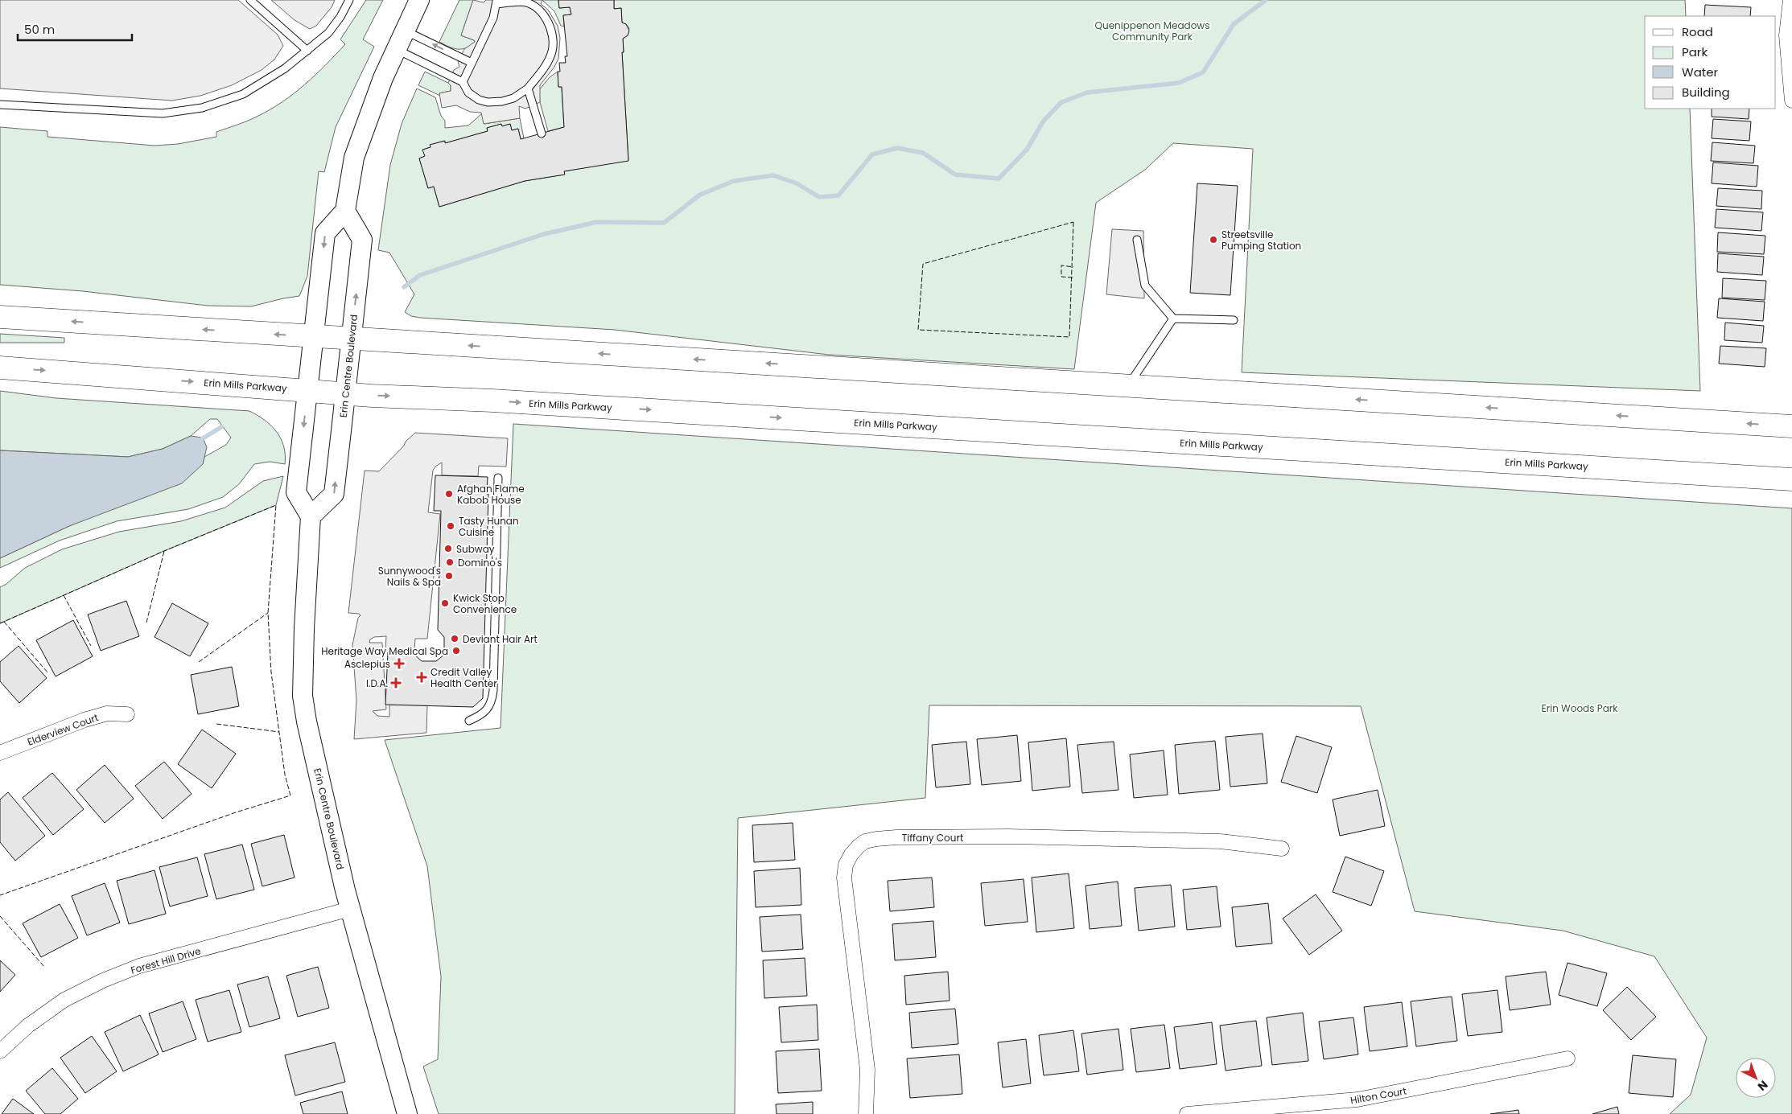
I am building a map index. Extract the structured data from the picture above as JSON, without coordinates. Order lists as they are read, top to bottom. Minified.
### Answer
{"streets":{"main road":["Erin Mills Parkway"],"street":["Erin Centre Boulevard","Elderview Court","Tiffany Court","Forest Hill Drive","Hilton Court"]},"crossings":[["Erin Centre Boulevard","Erin Mills Parkway"],["Erin Centre Boulevard","Forest Hill Drive"]],"parks":["Quenippenon Meadows Community Park","Erin Woods Park"],"places":{"other":["Streetsville Pumping Station","Afghan Flame Kabob House","Tasty Hunan Cuisine","Subway","Domino's","Sunnywood's Nails & Spa","Kwick Stop Convenience","Deviant Hair Art","Heritage Way Medical Spa"],"health":["Asclepius","Credit Valley Health Center","I.D.A."]},"legend":["Road","Park","Water","Building"],"scale_bar":"50 m","north":"bottom right"}
